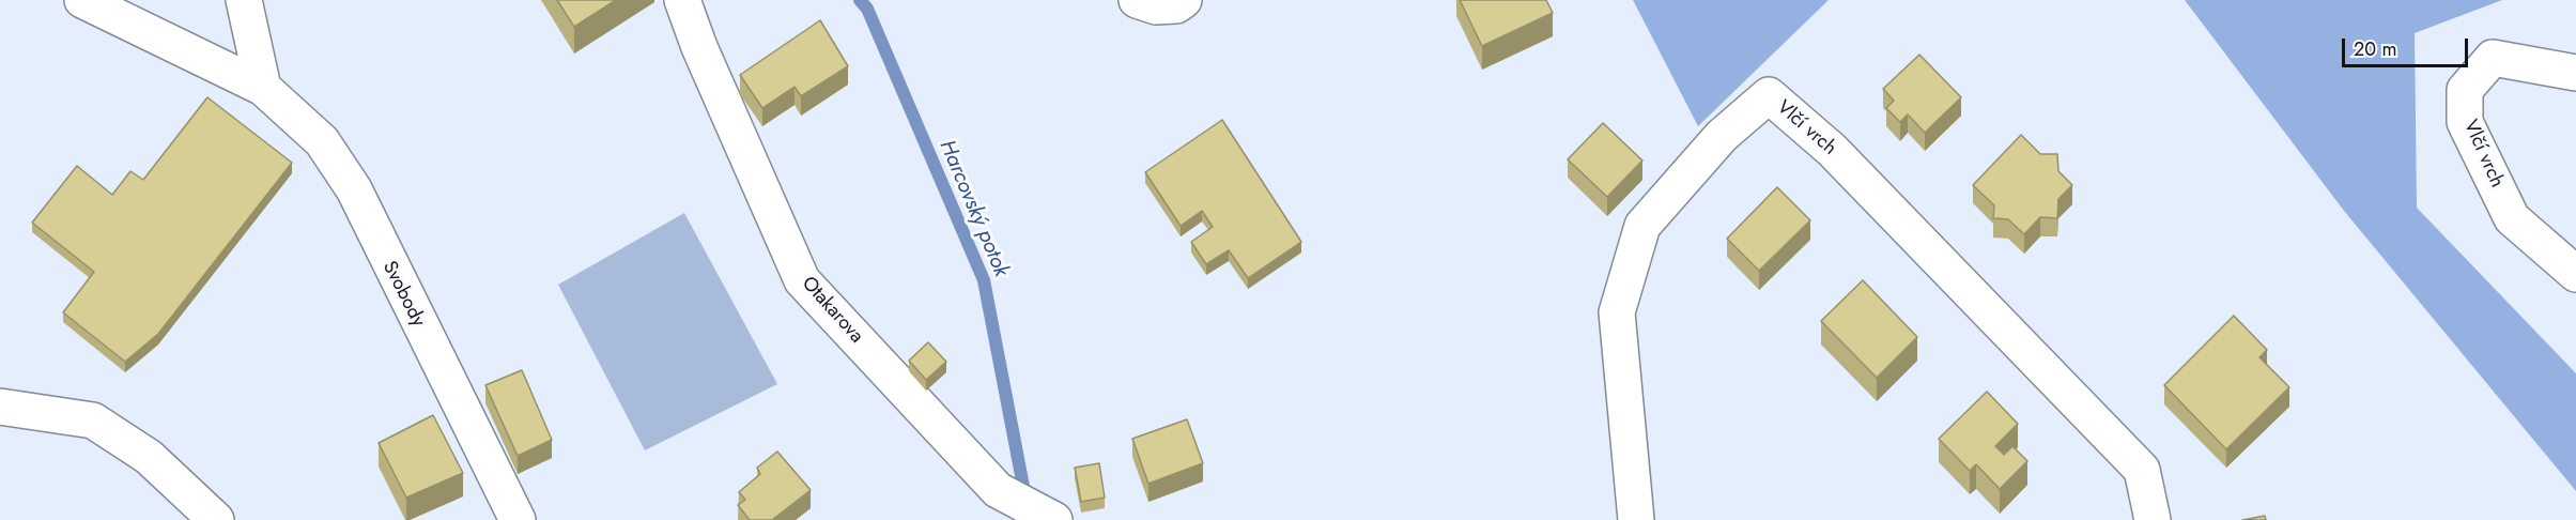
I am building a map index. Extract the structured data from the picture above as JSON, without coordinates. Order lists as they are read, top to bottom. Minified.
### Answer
{"streets":{"street":["Vlčí vrch","Svobody","Otakarova"]},"water":["Harcovský potok"],"scale_bar":"20 m"}
